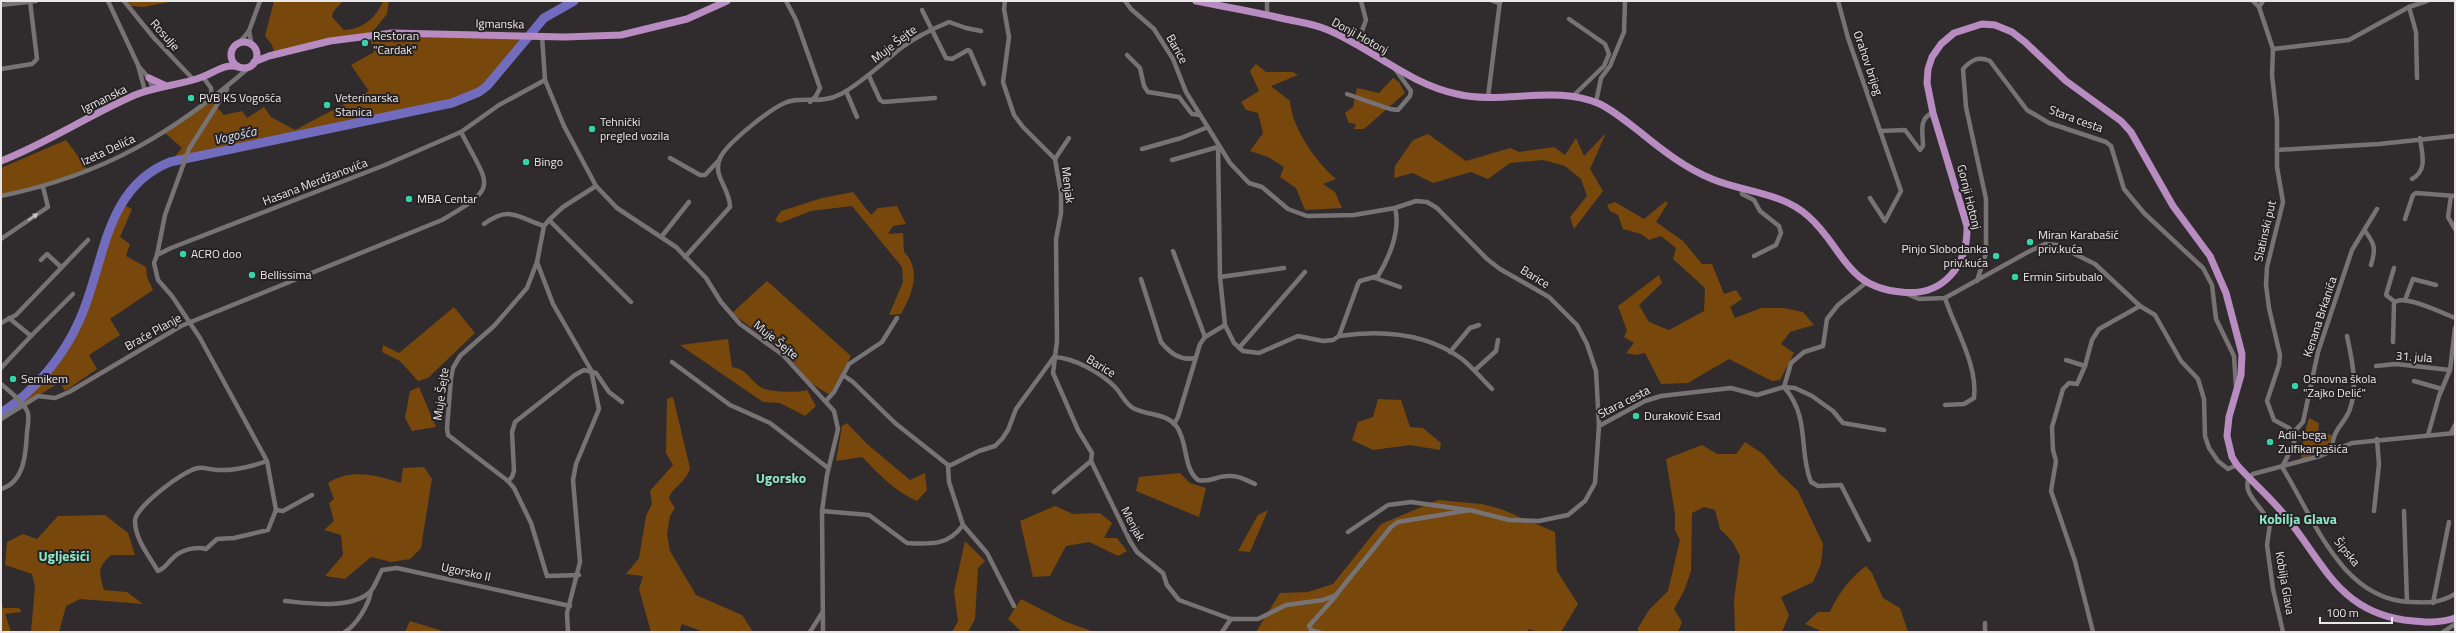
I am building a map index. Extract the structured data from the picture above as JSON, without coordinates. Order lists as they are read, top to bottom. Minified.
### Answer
{"streets":{"main road":["Igmanska","Donji Hotonj","Stara cesta","Gornji Hotonj"],"street":["Rosulje","Muje Šejte","Barice","Orahov brijeg","Izeta Delića","Hasana Merdžanovića","Menjak","Slatinski put","Kenana Brkanića","Braće Planje","31. jula","Šipska","Ugorsko II","Kobilja Glava"]},"crossings":[["Igmanska","Rosulje"],["Igmanska","Muje Šejte"],["Igmanska","Izeta Delića"],["Donji Hotonj","Gornji Hotonj"],["Muje Šejte","Hasana Merdžanovića"],["Barice","Stara cesta"],["Barice","Menjak"],["Stara cesta","Gornji Hotonj"],["Stara cesta","Kobilja Glava"],["Slatinski put","Kenana Brkanića"]],"districts":["Ugorsko","Kobilja Glava","Uglješići"],"water":["Vogošća"],"places":["Restoran \"Cardak\"","PVB KS Vogošća","Veterinarska Stanica","Tehnički pregled vozila","Bingo","MBA Centar","Miran Karabašić priv.kuća","ACRO doo","Pinjo Slobodanka priv.kuća","Bellissima","Ermin Sirbubalo","Semikem","Osnovna škola \"Zajko Delić\"","Duraković Esad","Adil-bega Zulfikarpašića"],"scale_bar":"100 m"}
